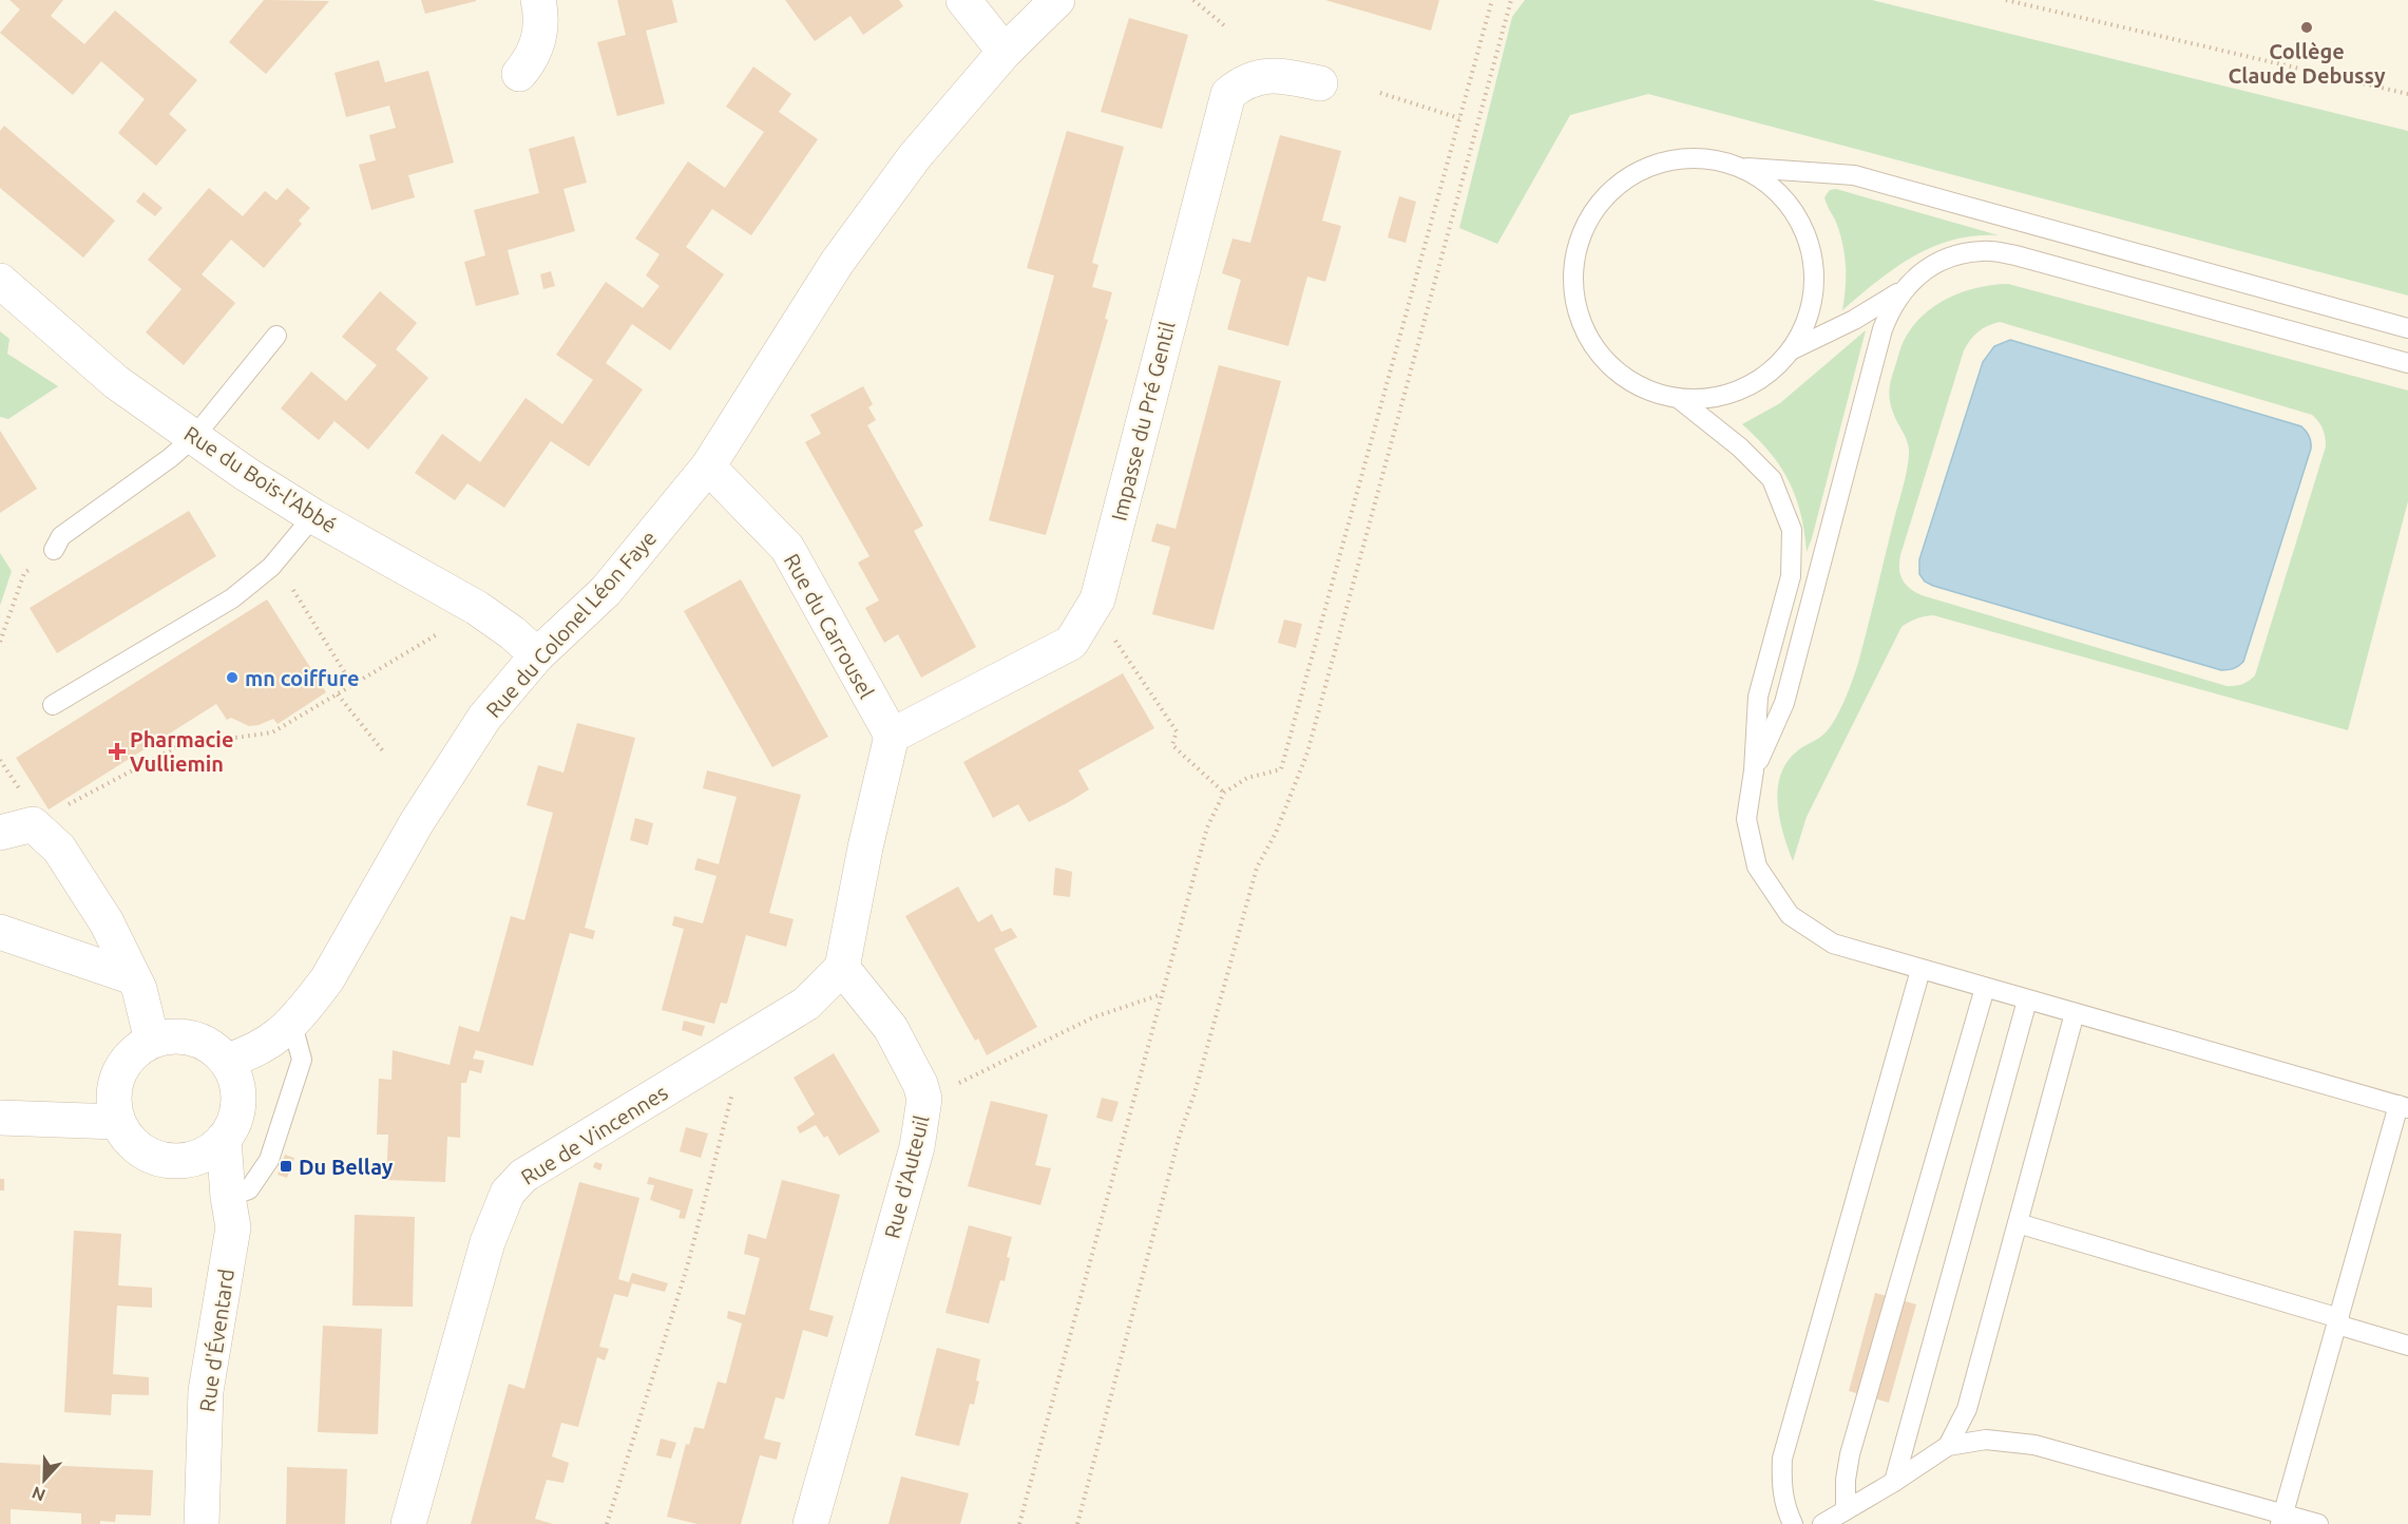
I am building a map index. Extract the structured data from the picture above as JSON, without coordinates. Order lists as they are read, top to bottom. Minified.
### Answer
{"streets":{"street":["Impasse du Pré Gentil","Rue du Bois-l'Abbé","Rue du Colonel Léon Faye","Rue du Carrousel","Rue de Vincennes","Rue d'Auteuil","Rue d'Éventard"]},"crossings":[["Impasse du Pré Gentil","Rue du Carrousel"],["Rue du Bois-l'Abbé","Rue du Colonel Léon Faye"],["Rue du Colonel Léon Faye","Rue du Carrousel"],["Rue du Colonel Léon Faye","Rue d'Éventard"],["Rue de Vincennes","Rue d'Auteuil"]],"places":{"other":["Collège Claude Debussy","mn coiffure"],"health":["Pharmacie Vulliemin"],"transit":["Du Bellay"]},"north":"bottom"}
